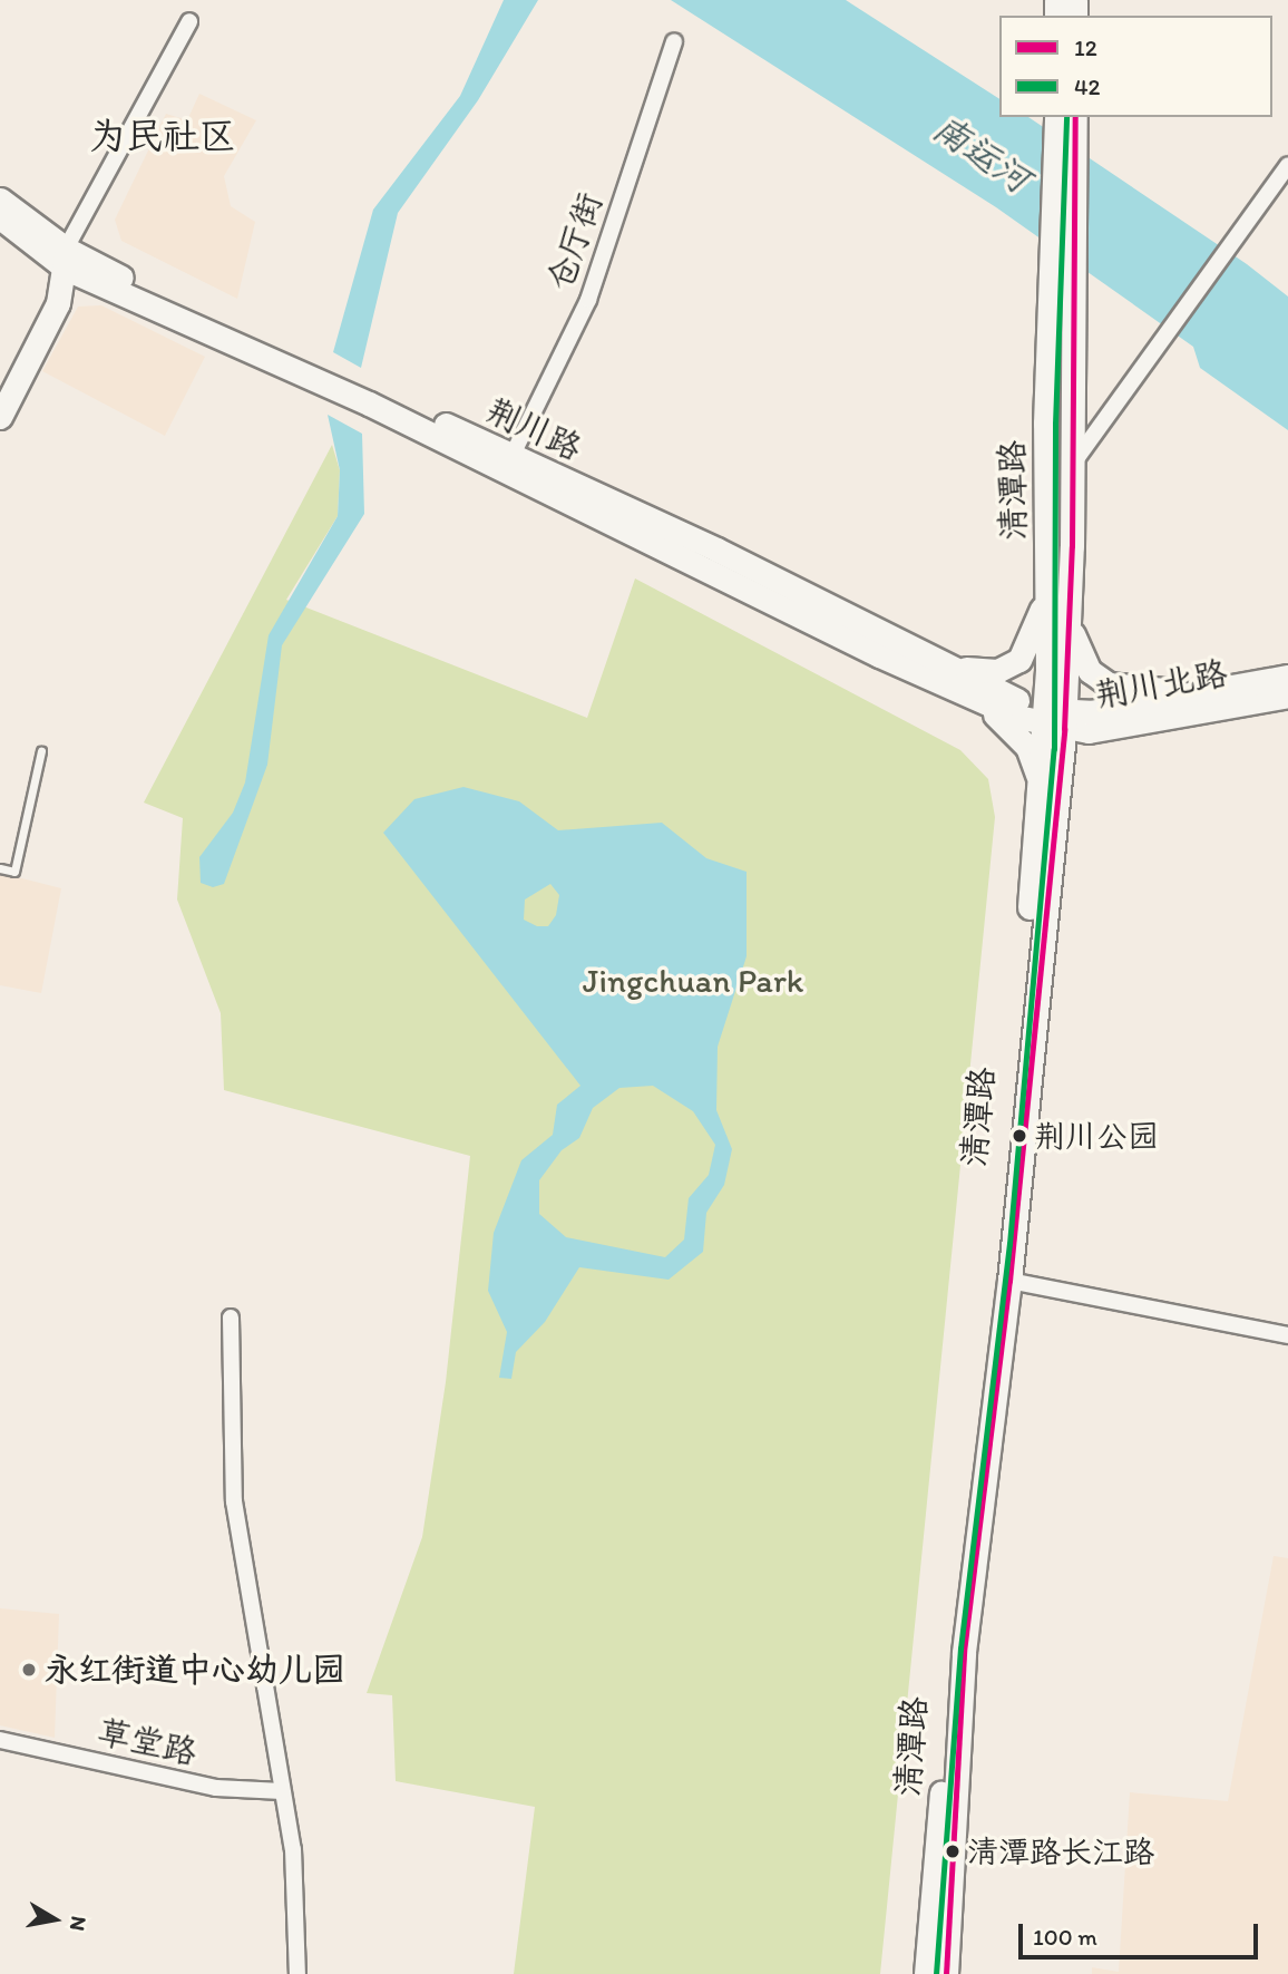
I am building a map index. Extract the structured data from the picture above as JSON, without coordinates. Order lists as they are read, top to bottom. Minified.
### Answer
{"streets":{"main road":["荆川路","清潭路","荆川北路"],"street":["仓厅街","草堂路"]},"crossings":[["仓厅街","荆川路"],["荆川路","清潭路"],["荆川路","荆川北路"],["清潭路","荆川北路"]],"districts":["为民社区"],"water":["南运河"],"parks":["Jingchuan Park"],"places":["荆川公园","永红街道中心幼儿园","清潭路长江路"],"lines":["transit line 12","transit line 42"],"legend":["12","42"],"scale_bar":"100 m","north":"right"}
